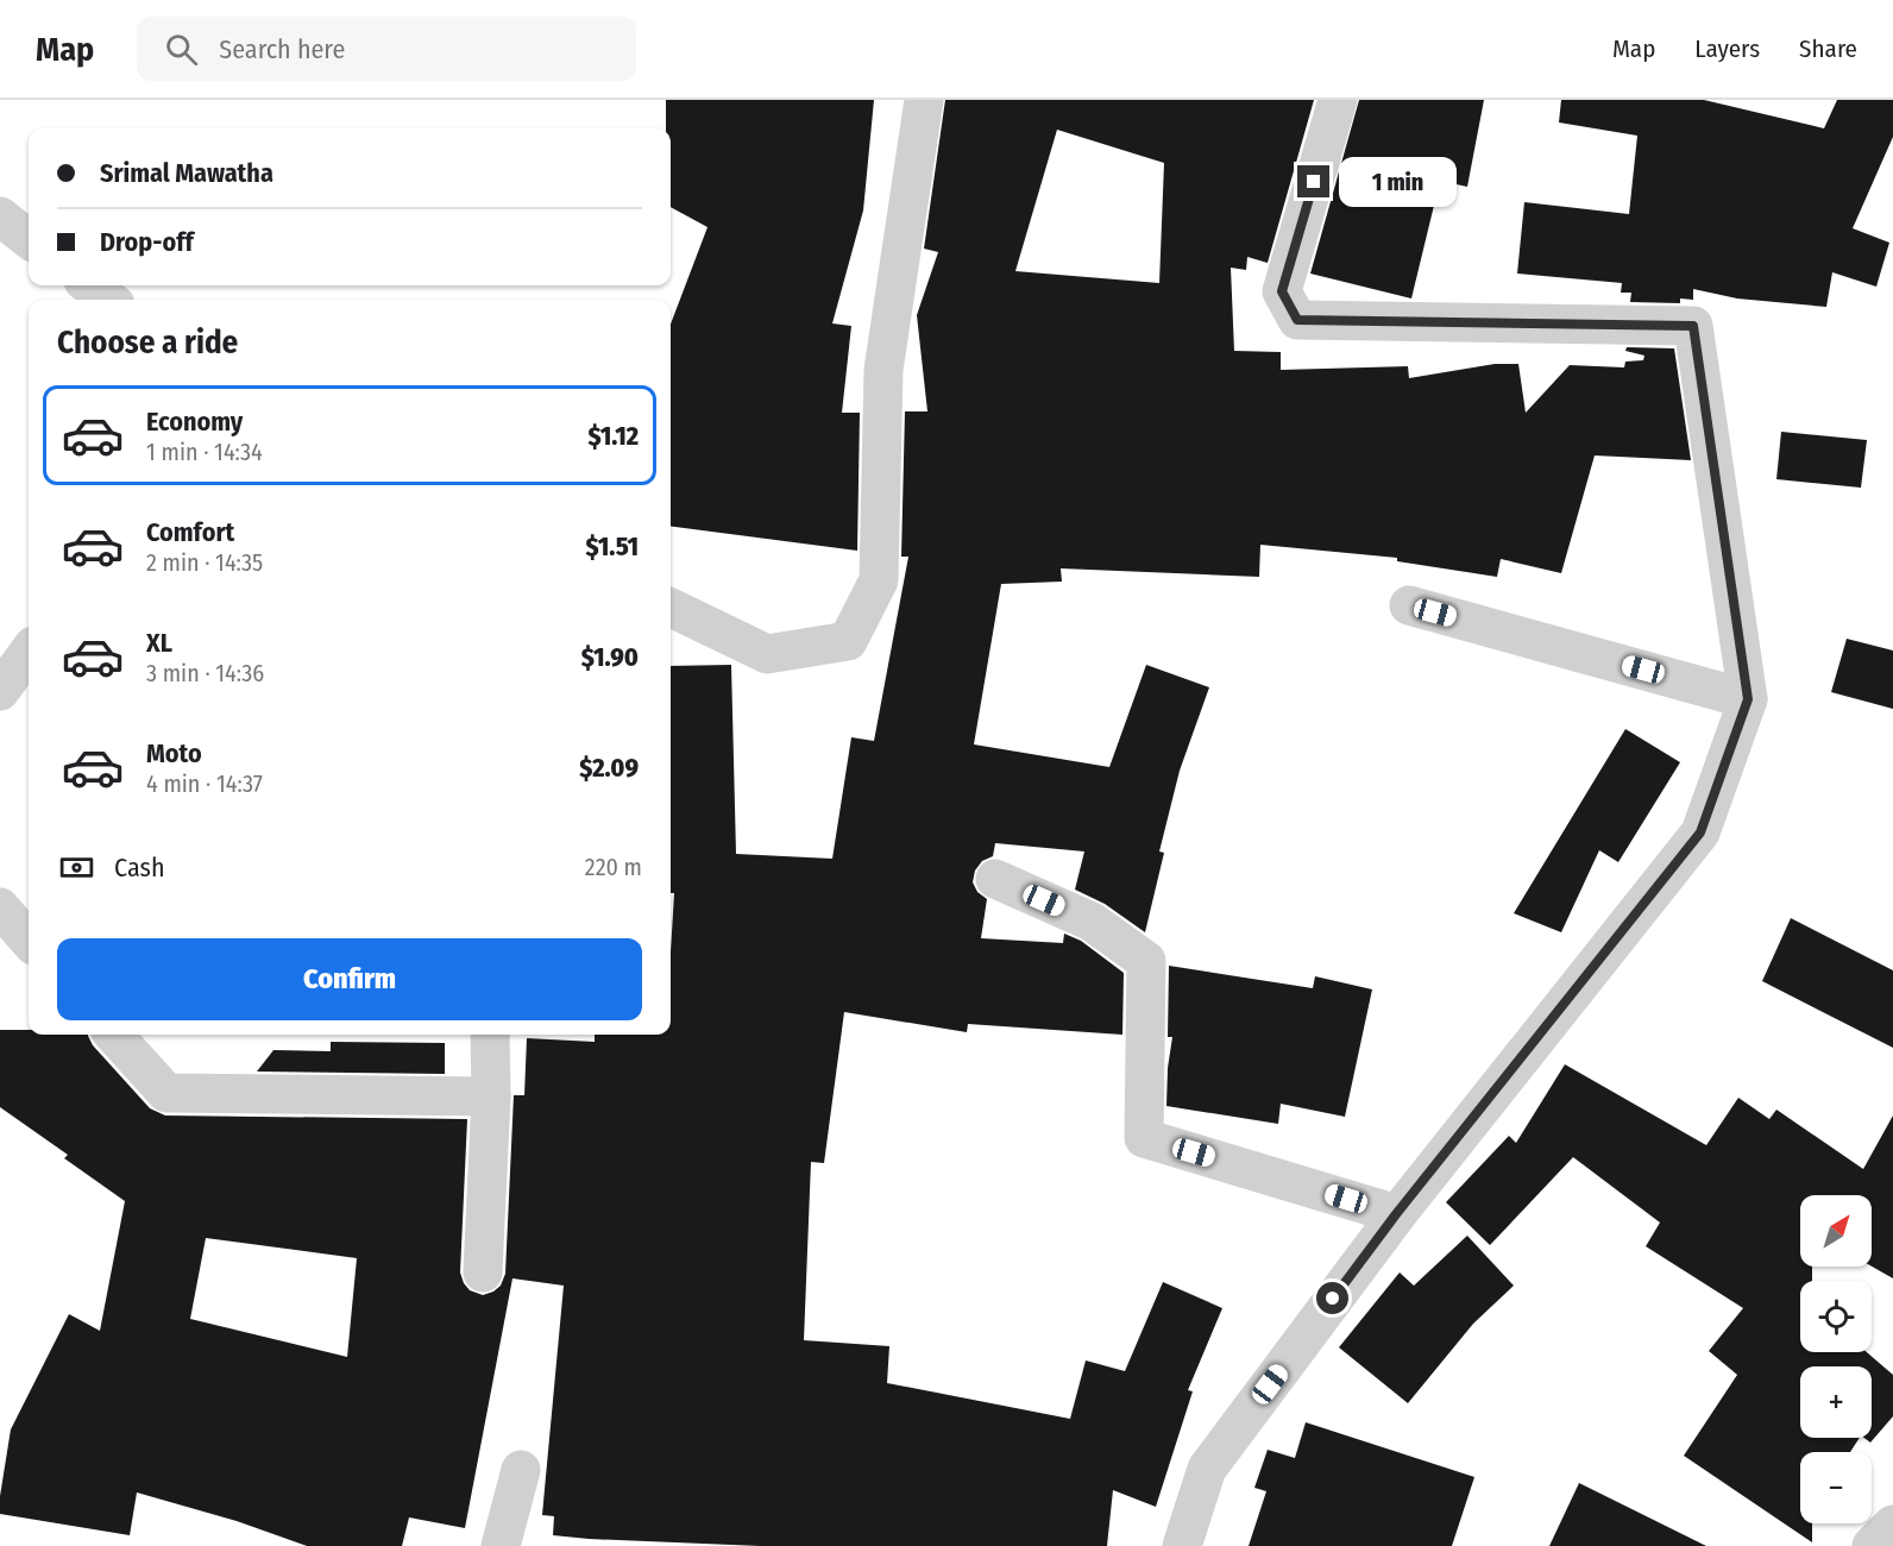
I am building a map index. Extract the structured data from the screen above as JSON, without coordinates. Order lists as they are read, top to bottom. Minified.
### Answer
{"north":"top right","page":{"header":"Map","search":"Search here","nav":["Map","Layers","Share"],"banner":["Srimal Mawatha","Drop-off"],"bubble":"1 min","heading":"Choose a ride","list":[{"name":"Economy","note":"1 min · 14:34","value":"$1.12"},{"name":"Comfort","note":"2 min · 14:35","value":"$1.51"},{"name":"XL","note":"3 min · 14:36","value":"$1.90"},{"name":"Moto","note":"4 min · 14:37","value":"$2.09"}],"pay":["Cash","220 m"],"buttons":"Confirm","map_buttons":["+","−"]}}
